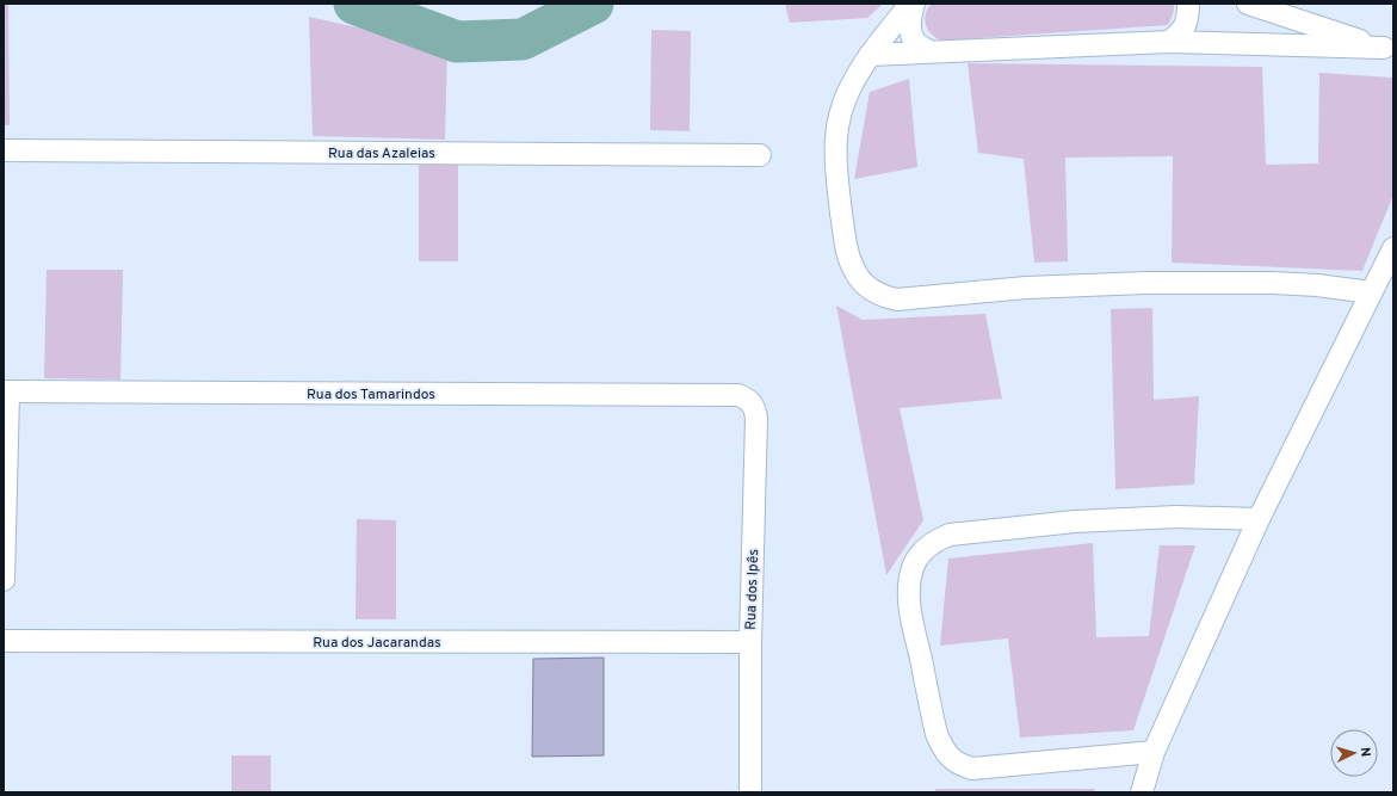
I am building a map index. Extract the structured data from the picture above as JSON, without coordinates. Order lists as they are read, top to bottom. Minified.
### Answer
{"streets":{"street":["Rua das Azaleias","Rua dos Tamarindos","Rua dos Ipês","Rua dos Jacarandas"]},"crossings":[["Rua dos Tamarindos","Rua dos Ipês"],["Rua dos Ipês","Rua dos Jacarandas"]],"north":"right"}
